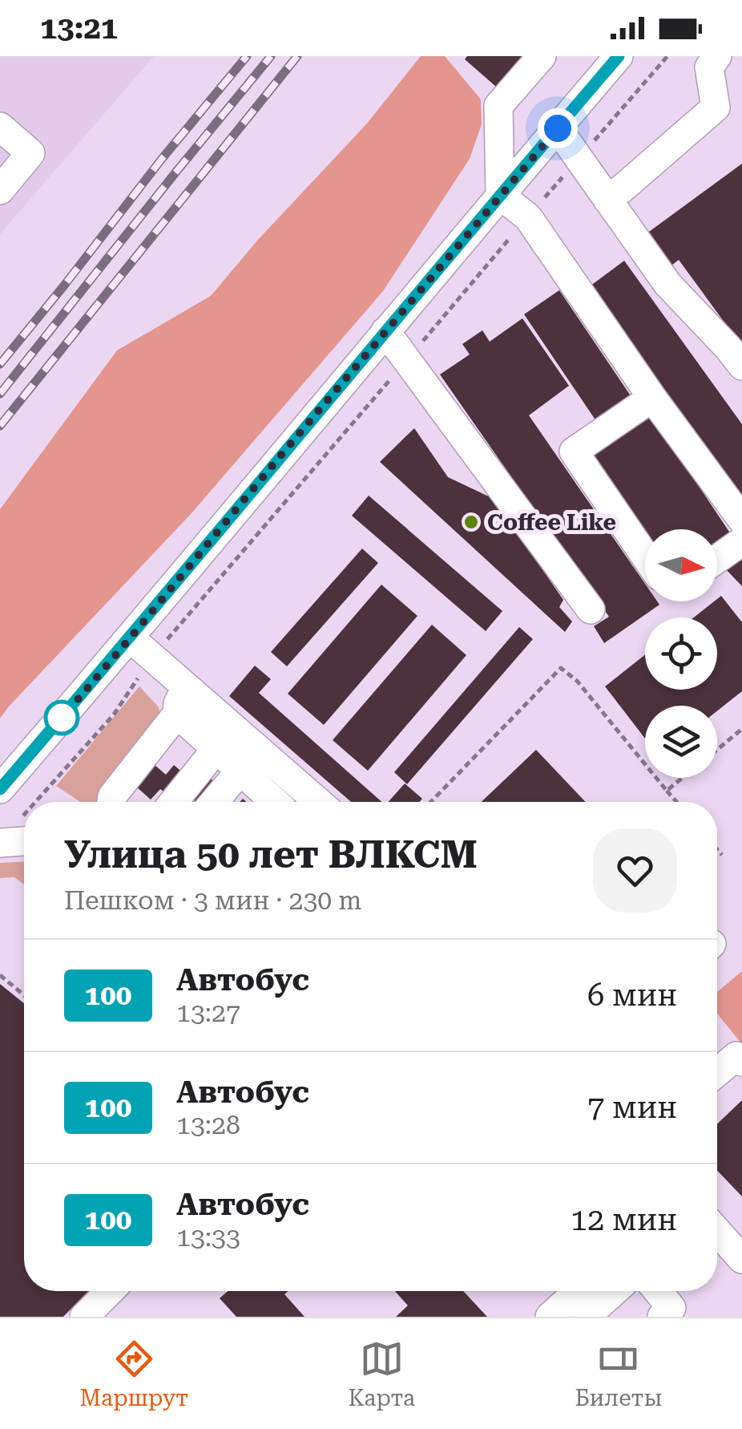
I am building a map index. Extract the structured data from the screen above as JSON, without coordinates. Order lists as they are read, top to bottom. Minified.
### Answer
{"places":["Coffee Like"],"lines":["bus line 100"],"north":"right","page":{"status":"13:21","heading":["Улица 50 лет ВЛКСМ","Пешком · 3 мин · 230 m"],"list":[{"mark":"100","name":"Автобус","note":"13:27","value":"6 мин"},{"mark":"100","name":"Автобус","note":"13:28","value":"7 мин"},{"mark":"100","name":"Автобус","note":"13:33","value":"12 мин"}],"tabs":["Маршрут","Карта","Билеты"]}}
